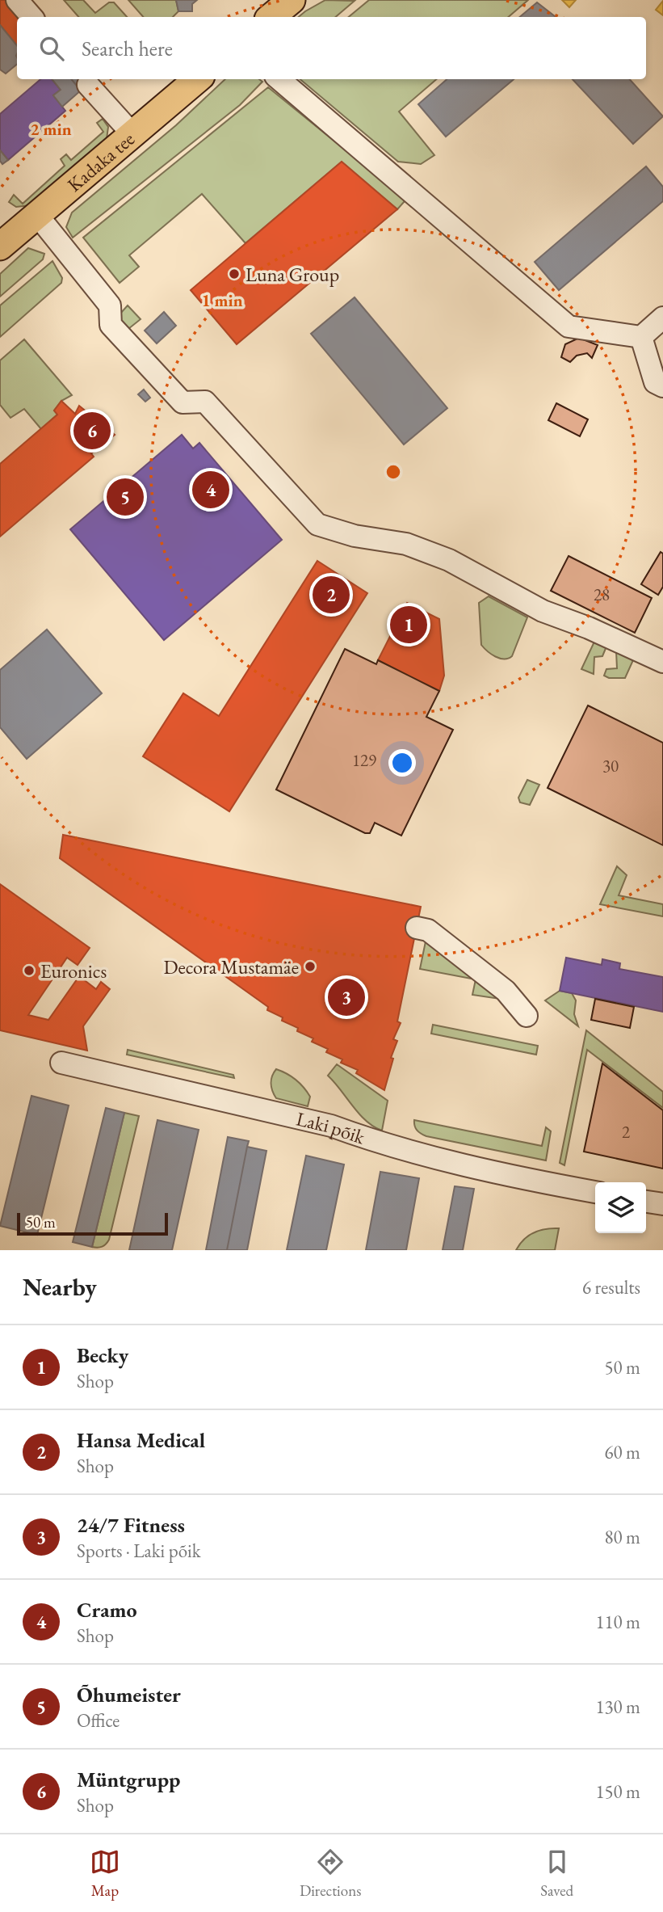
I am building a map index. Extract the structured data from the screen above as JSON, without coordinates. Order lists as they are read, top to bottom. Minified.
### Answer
{"streets":{"main road":["Kadaka tee"],"street":["Laki põik"]},"places":["Luna Group","Decora Mustamäe","Euronics"],"house_numbers":["28","129","30","2"],"scale_bar":"50 m","page":{"search":"Search here","pins":["6","4","5","2","1","3"],"scale":"50 m","heading":["Nearby","6 results"],"list":[{"mark":"1","name":"Becky","note":"Shop","value":"50 m"},{"mark":"2","name":"Hansa Medical","note":"Shop","value":"60 m"},{"mark":"3","name":"24/7 Fitness","note":"Sports · Laki põik","value":"80 m"},{"mark":"4","name":"Cramo","note":"Shop","value":"110 m"},{"mark":"5","name":"Õhumeister","note":"Office","value":"130 m"},{"mark":"6","name":"Müntgrupp","note":"Shop","value":"150 m"}],"nav":["Map","Directions","Saved"]},"rings":["2 min","1 min"]}
